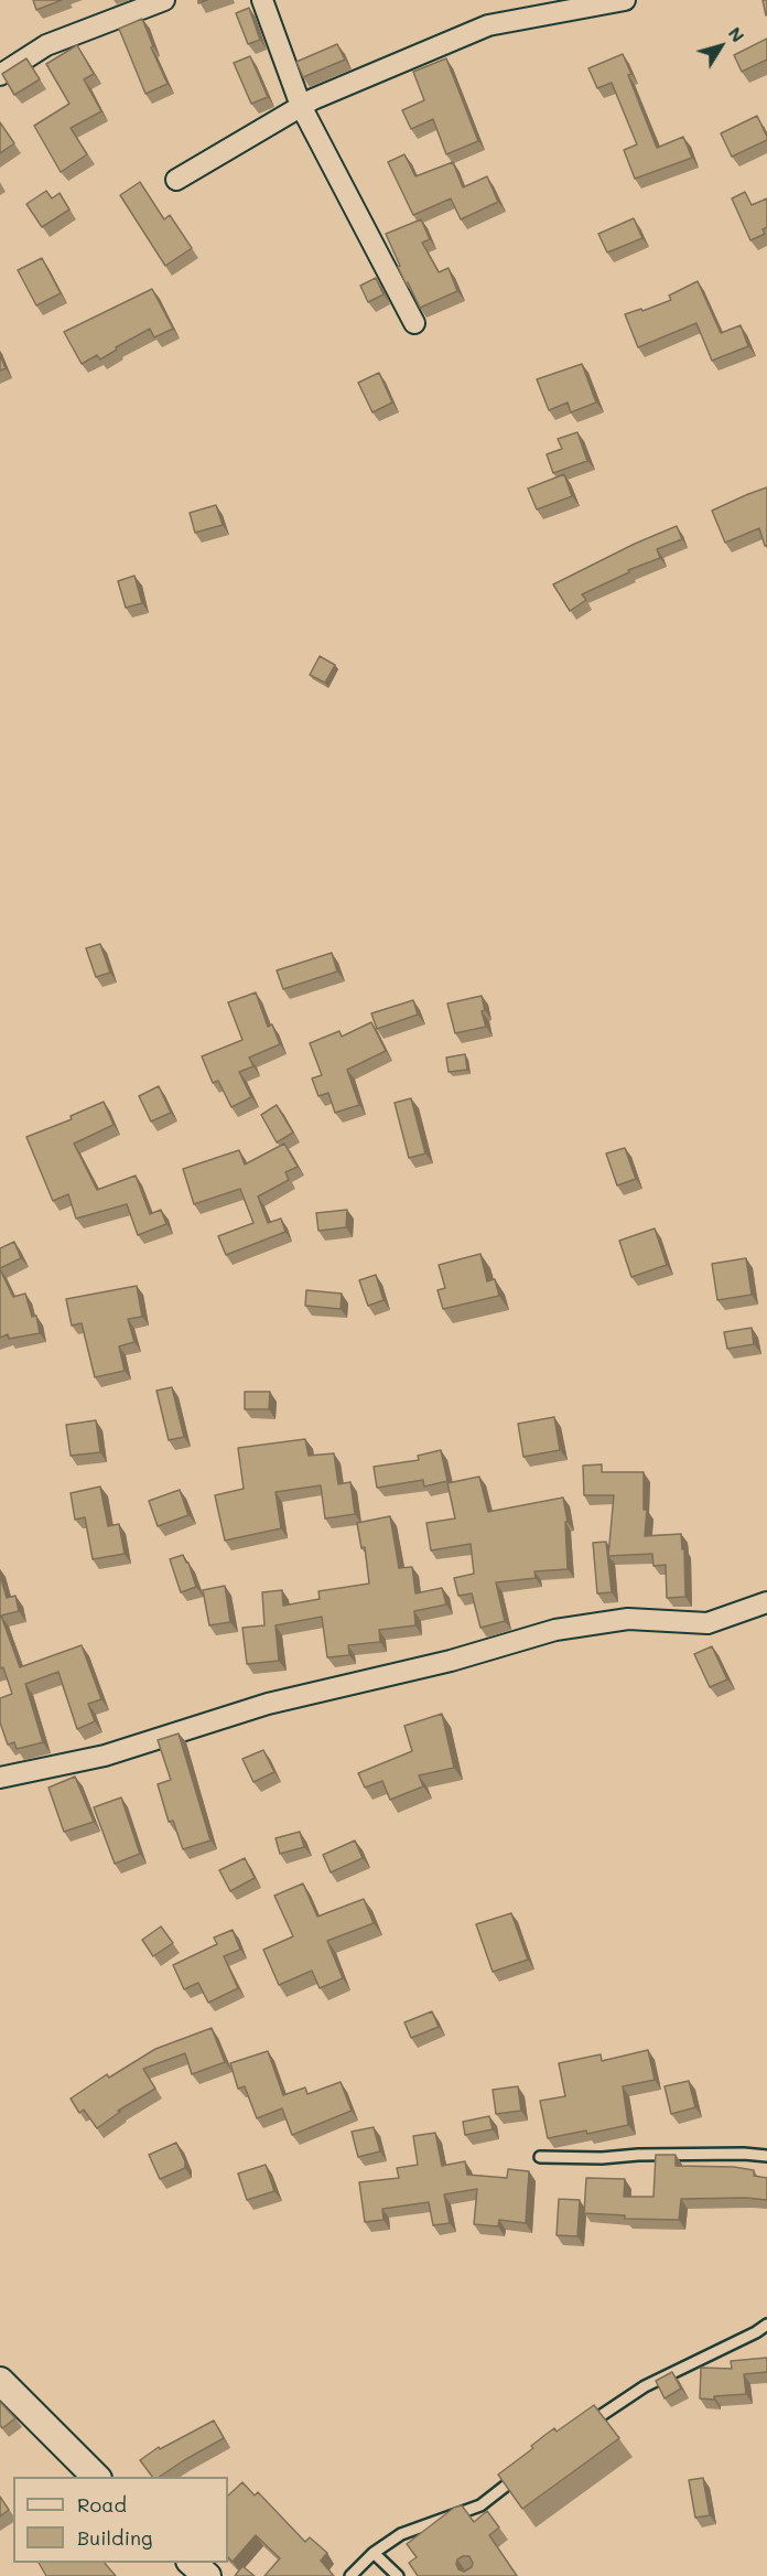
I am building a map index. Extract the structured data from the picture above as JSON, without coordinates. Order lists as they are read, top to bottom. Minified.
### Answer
{"legend":["Road","Building"],"north":"top right"}
